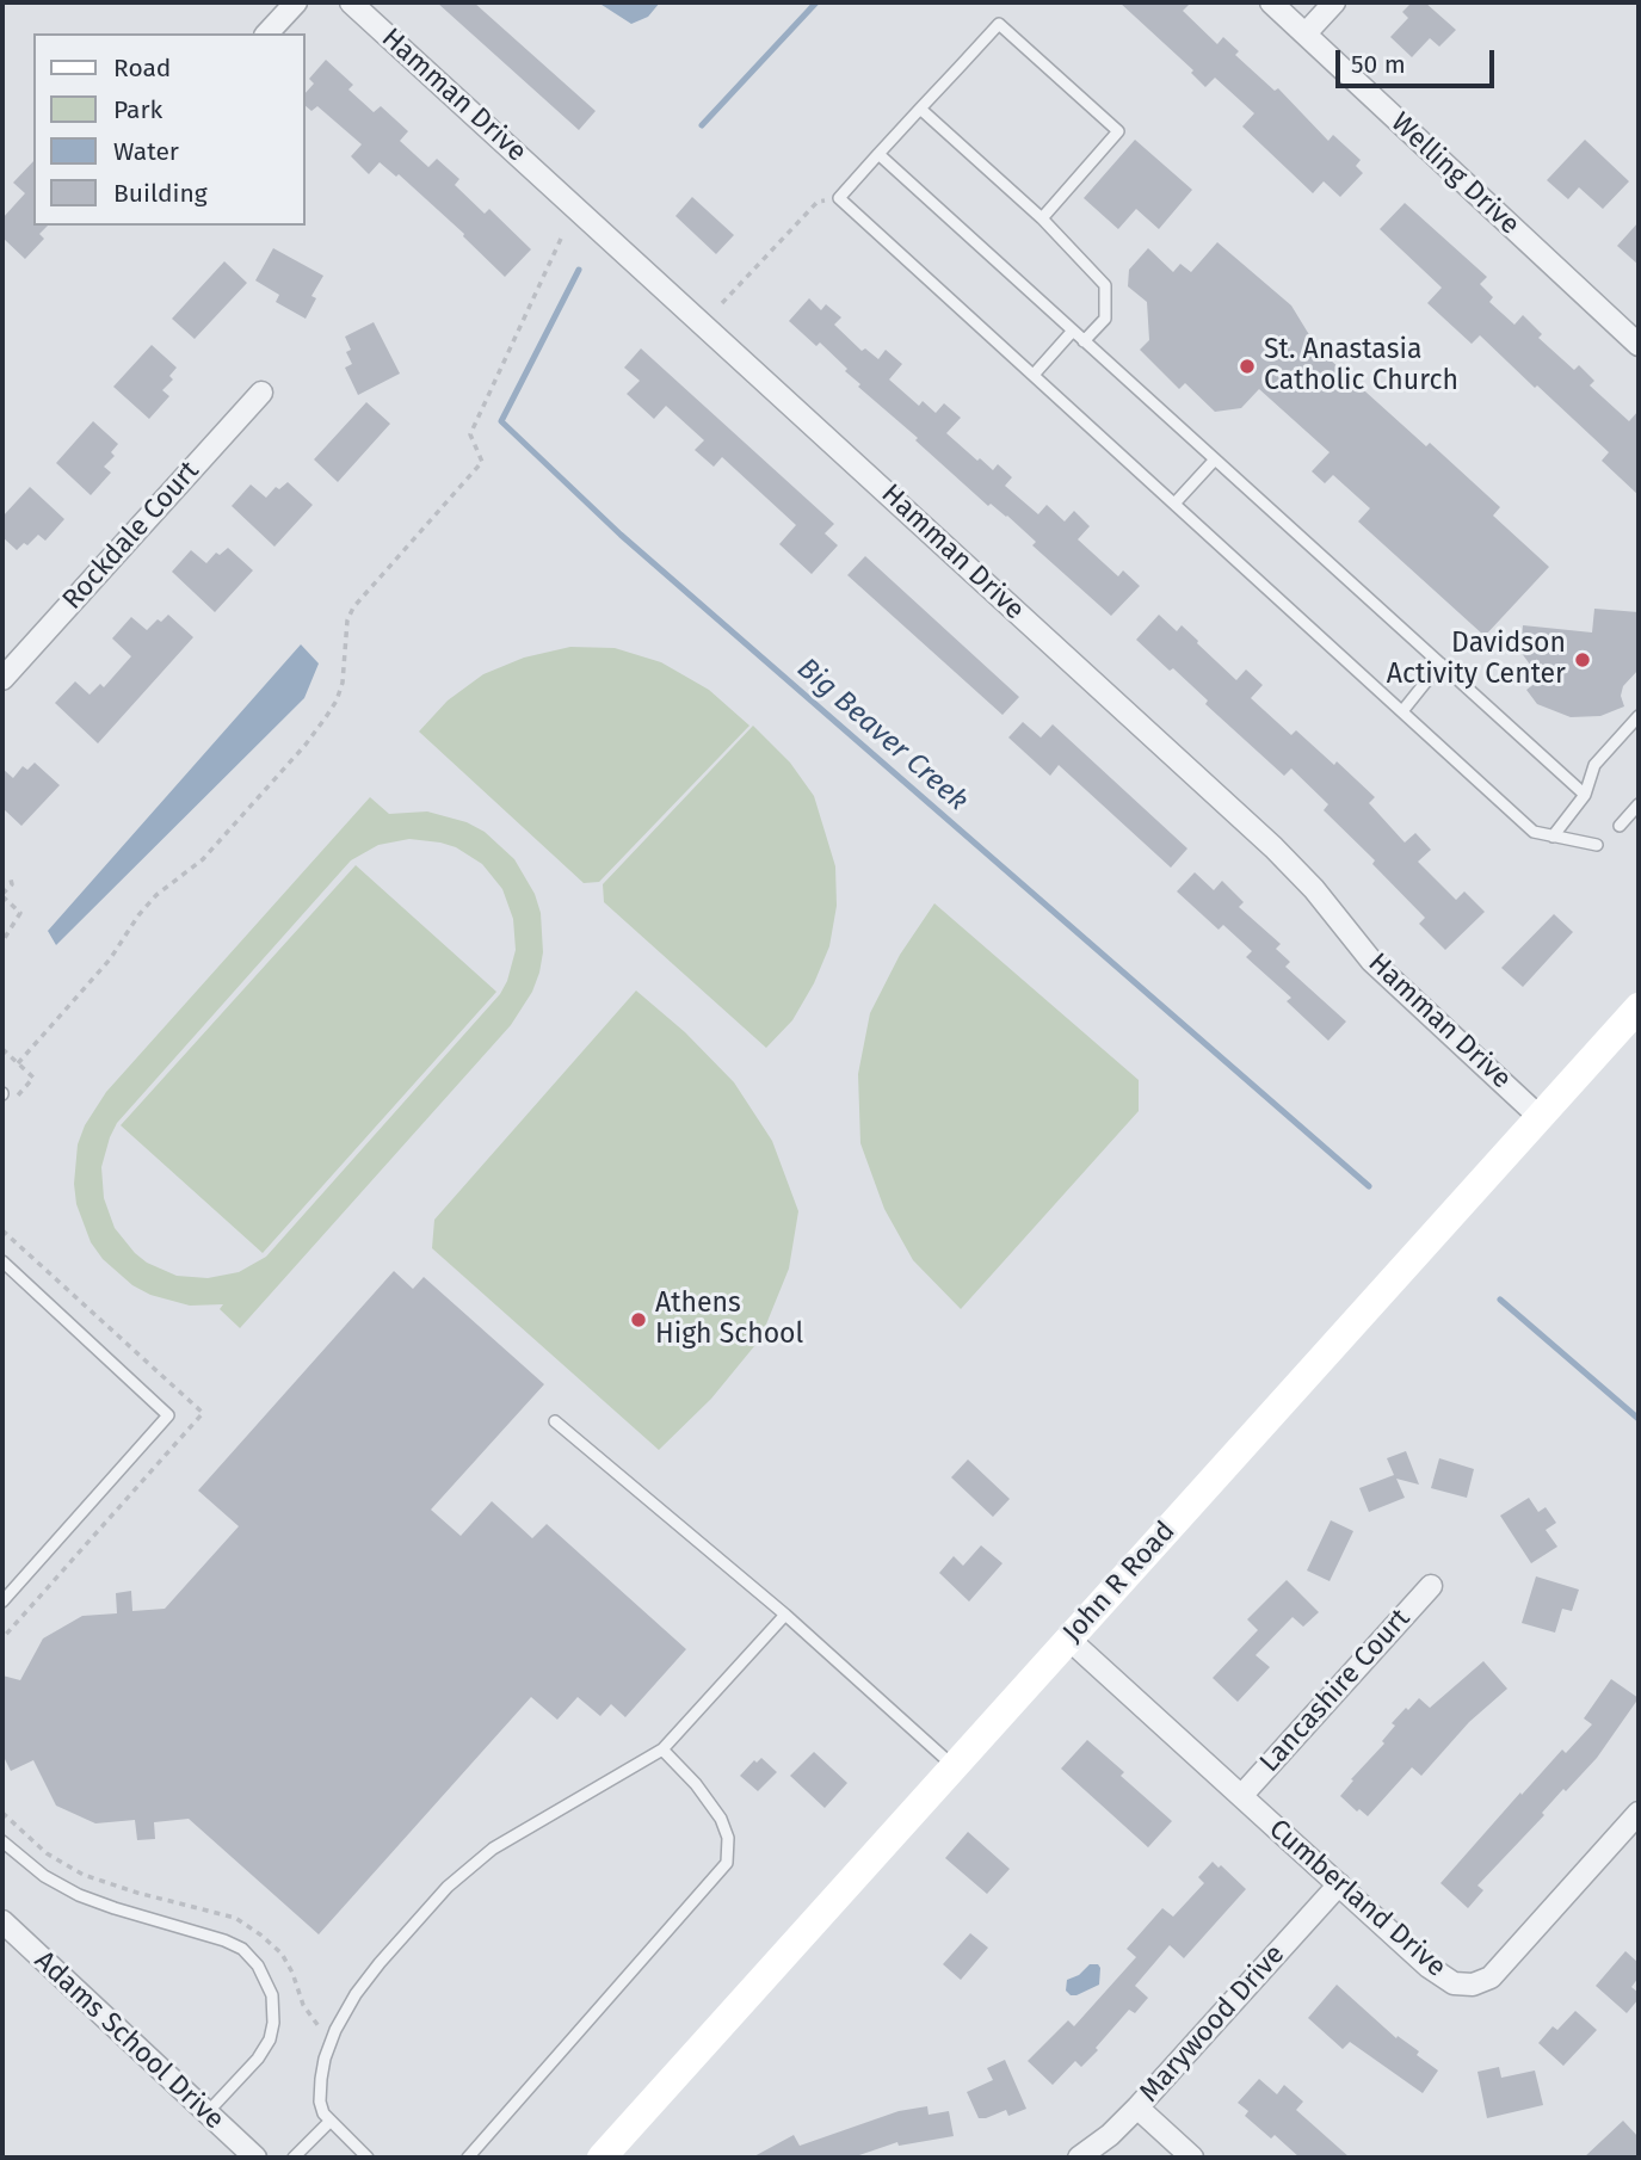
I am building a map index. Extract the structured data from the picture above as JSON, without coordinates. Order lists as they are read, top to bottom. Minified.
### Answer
{"streets":{"main road":["John R Road"],"street":["Hamman Drive","Welling Drive","Rockdale Court","Lancashire Court","Cumberland Drive","Marywood Drive","Adams School Drive"]},"crossings":[["Hamman Drive","John R Road"],["John R Road","Cumberland Drive"],["Lancashire Court","Cumberland Drive"],["Cumberland Drive","Marywood Drive"]],"water":["Big Beaver Creek"],"places":["St. Anastasia Catholic Church","Davidson Activity Center","Athens High School"],"legend":["Road","Park","Water","Building"],"scale_bar":"50 m"}
